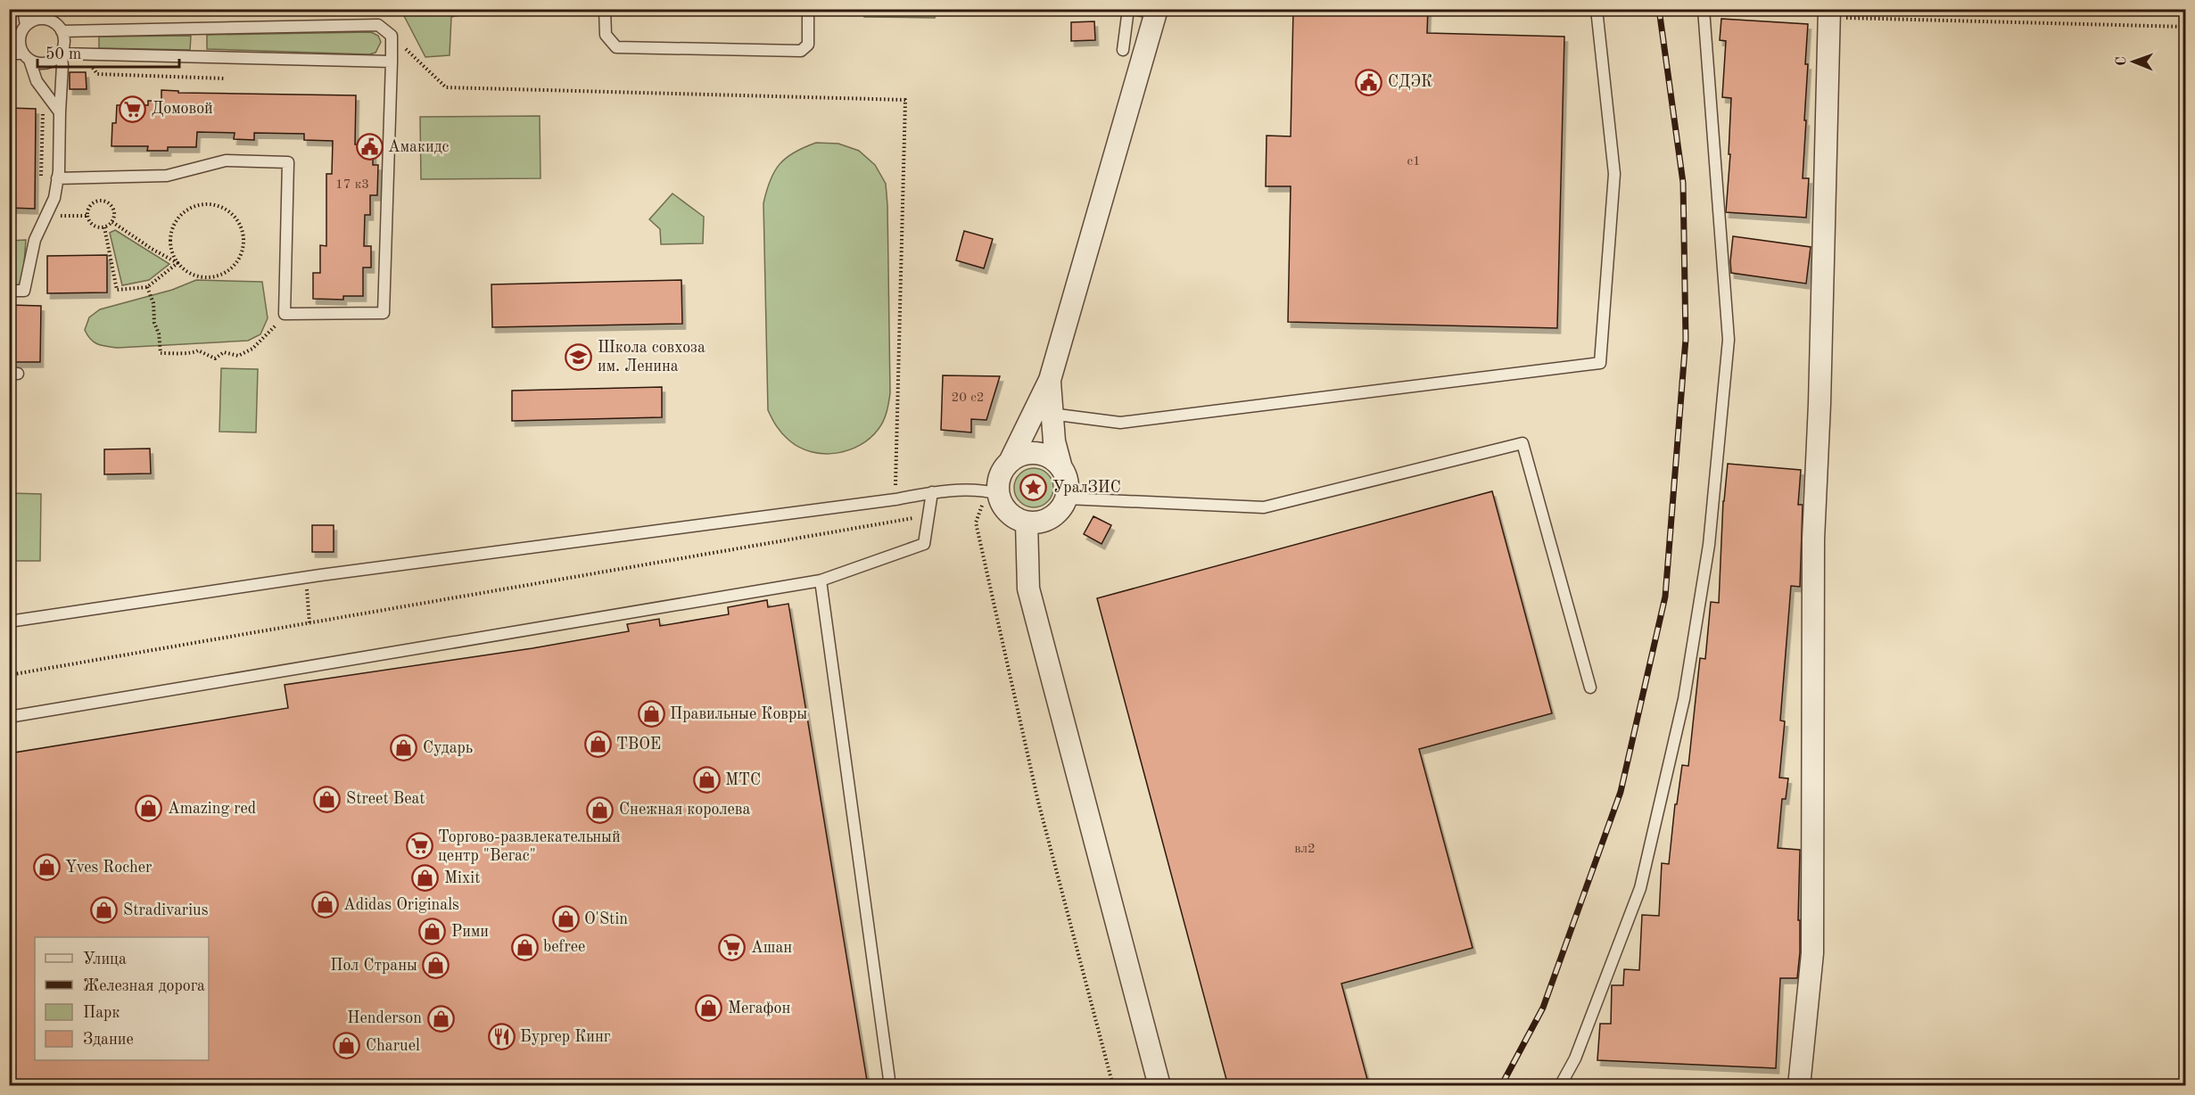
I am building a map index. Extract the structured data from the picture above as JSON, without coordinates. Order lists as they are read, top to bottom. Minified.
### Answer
{"places":{"public building":["СДЭК","Амакидс"],"supermarket":["Домовой","Торгово-развлекательный центр \"Вегас\"","Ашан"],"school or university":["Школа совхоза им. Ленина"],"place":["УралЗИС"],"shop":["Правильные Ковры","ТВОЕ","Сударь","МТС","Street Beat","Amazing red","Снежная королева","Yves Rocher","Mixit","Adidas Originals","Stradivarius","O'Stin","Рими","befree","Пол Страны","Мегафон","Henderson","Charuel"],"restaurant":["Бургер Кинг"]},"house_numbers":["с1","17 к3","20 с2","вл2"],"legend":["Улица","Железная дорога","Парк","Здание"],"scale_bar":"50 m","north":"left"}
